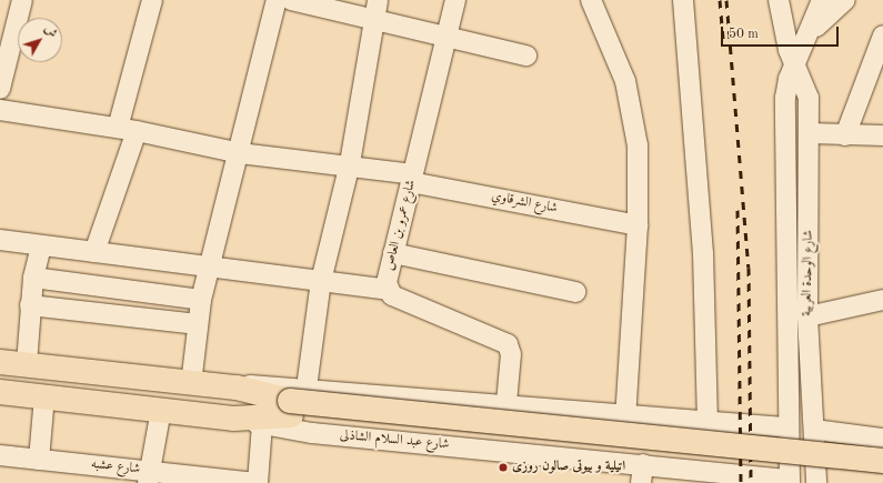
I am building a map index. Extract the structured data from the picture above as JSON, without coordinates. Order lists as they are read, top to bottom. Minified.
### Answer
{"streets":{"main road":["شارع عبد السلام الشاذلى"],"street":["شارع الشرقاوي","شارع عمرو بن العاص","شارع الوحدة العربية","شارع عشبه"]},"crossings":[["شارع الشرقاوي","شارع عمرو بن العاص"],["شارع الوحدة العربية","شارع عبد السلام الشاذلى"]],"places":["اتيلية و بيوتى صالون روزى"],"scale_bar":"50 m","north":"top right"}
